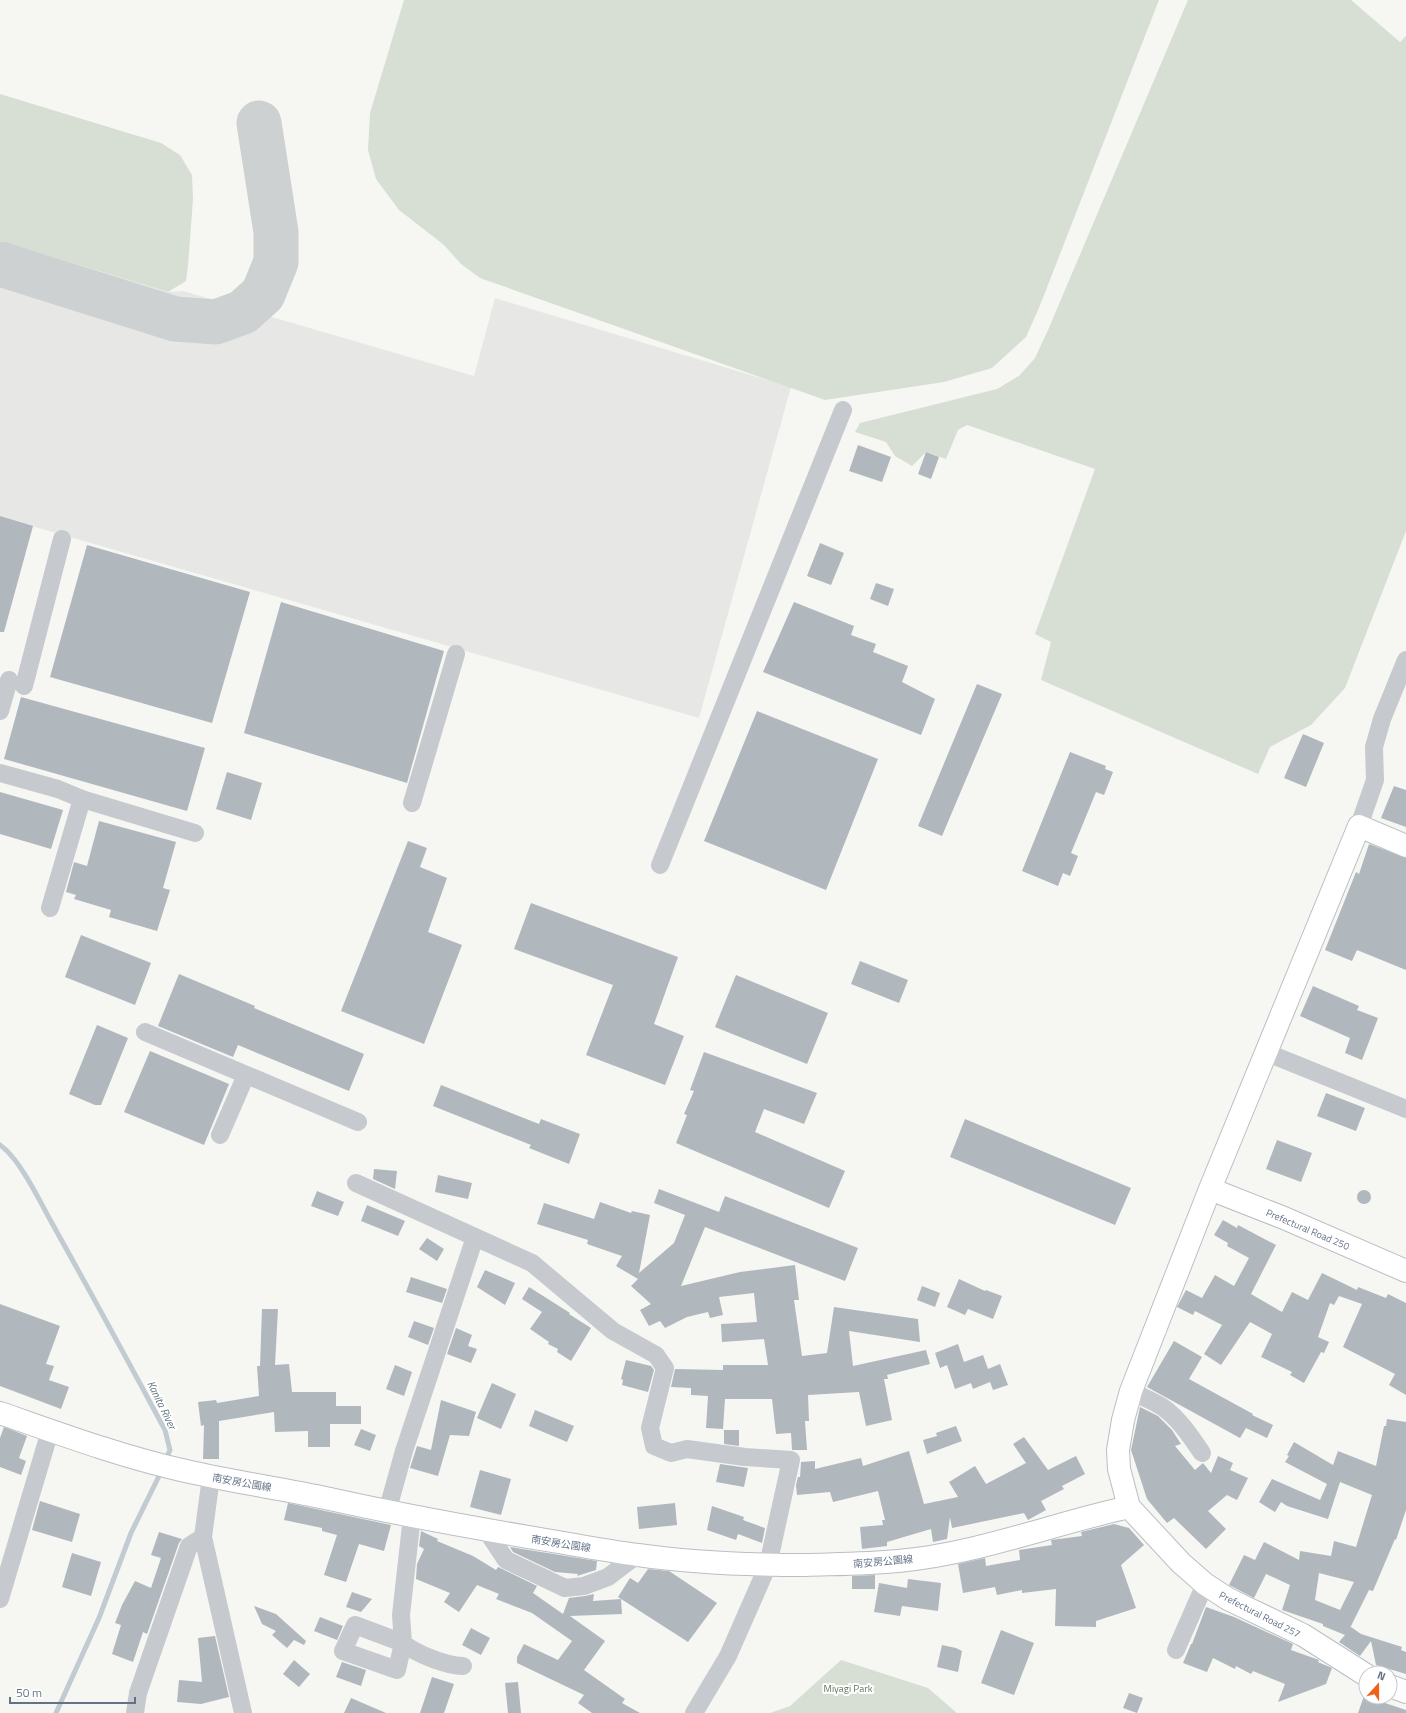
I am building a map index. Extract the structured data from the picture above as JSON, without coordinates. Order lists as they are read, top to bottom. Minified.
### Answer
{"streets":{"main road":["Prefectural Road 250","南安房公園線","Prefectural Road 257"]},"crossings":[["南安房公園線","Prefectural Road 257"]],"water":["Kanita River"],"parks":["Miyagi Park"],"scale_bar":"50 m","north":"top"}
